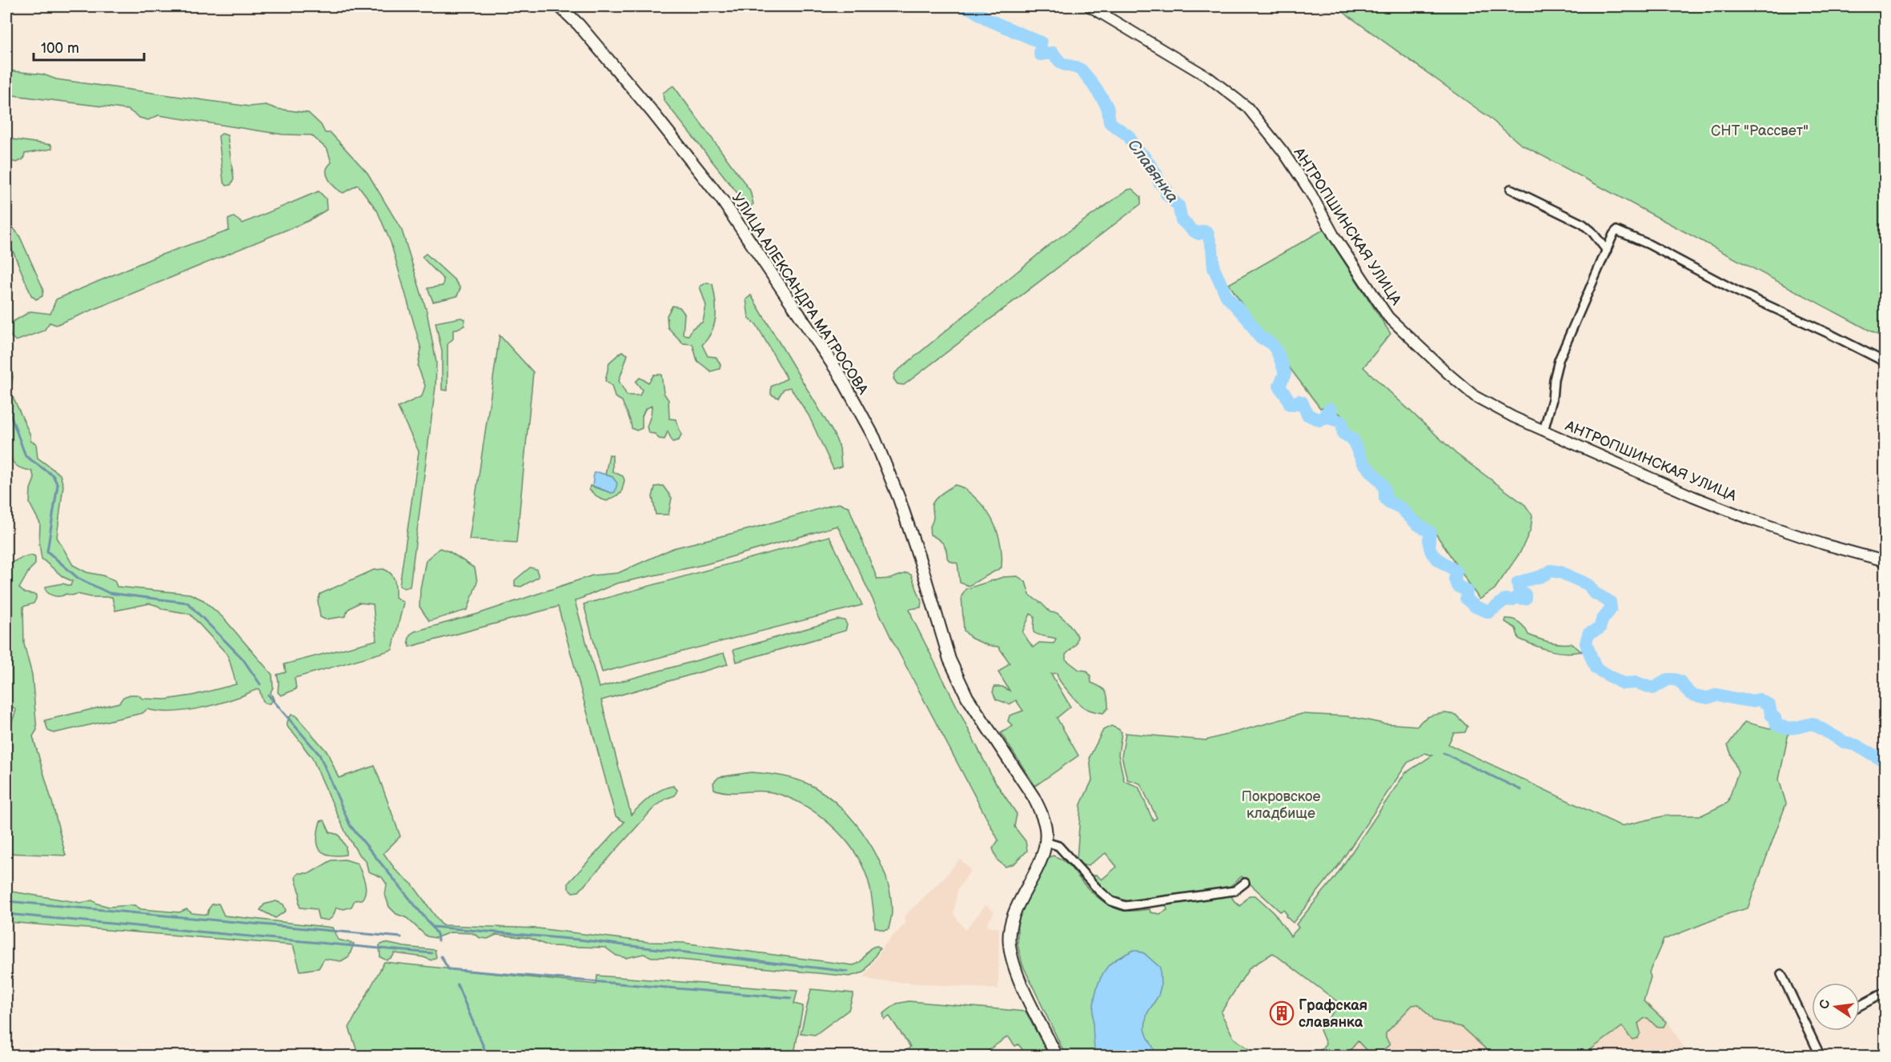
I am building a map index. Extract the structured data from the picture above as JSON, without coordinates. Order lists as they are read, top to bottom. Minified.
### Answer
{"streets":{"main road":["УЛИЦА АЛЕКСАНДРА МАТРОСОВА"],"street":["АНТРОПШИНСКАЯ УЛИЦА"]},"water":["Славянка"],"parks":["СНТ \"Рассвет\"","Покровское кладбище"],"places":{"building":["Графская славянка"]},"scale_bar":"100 m","north":"left"}
